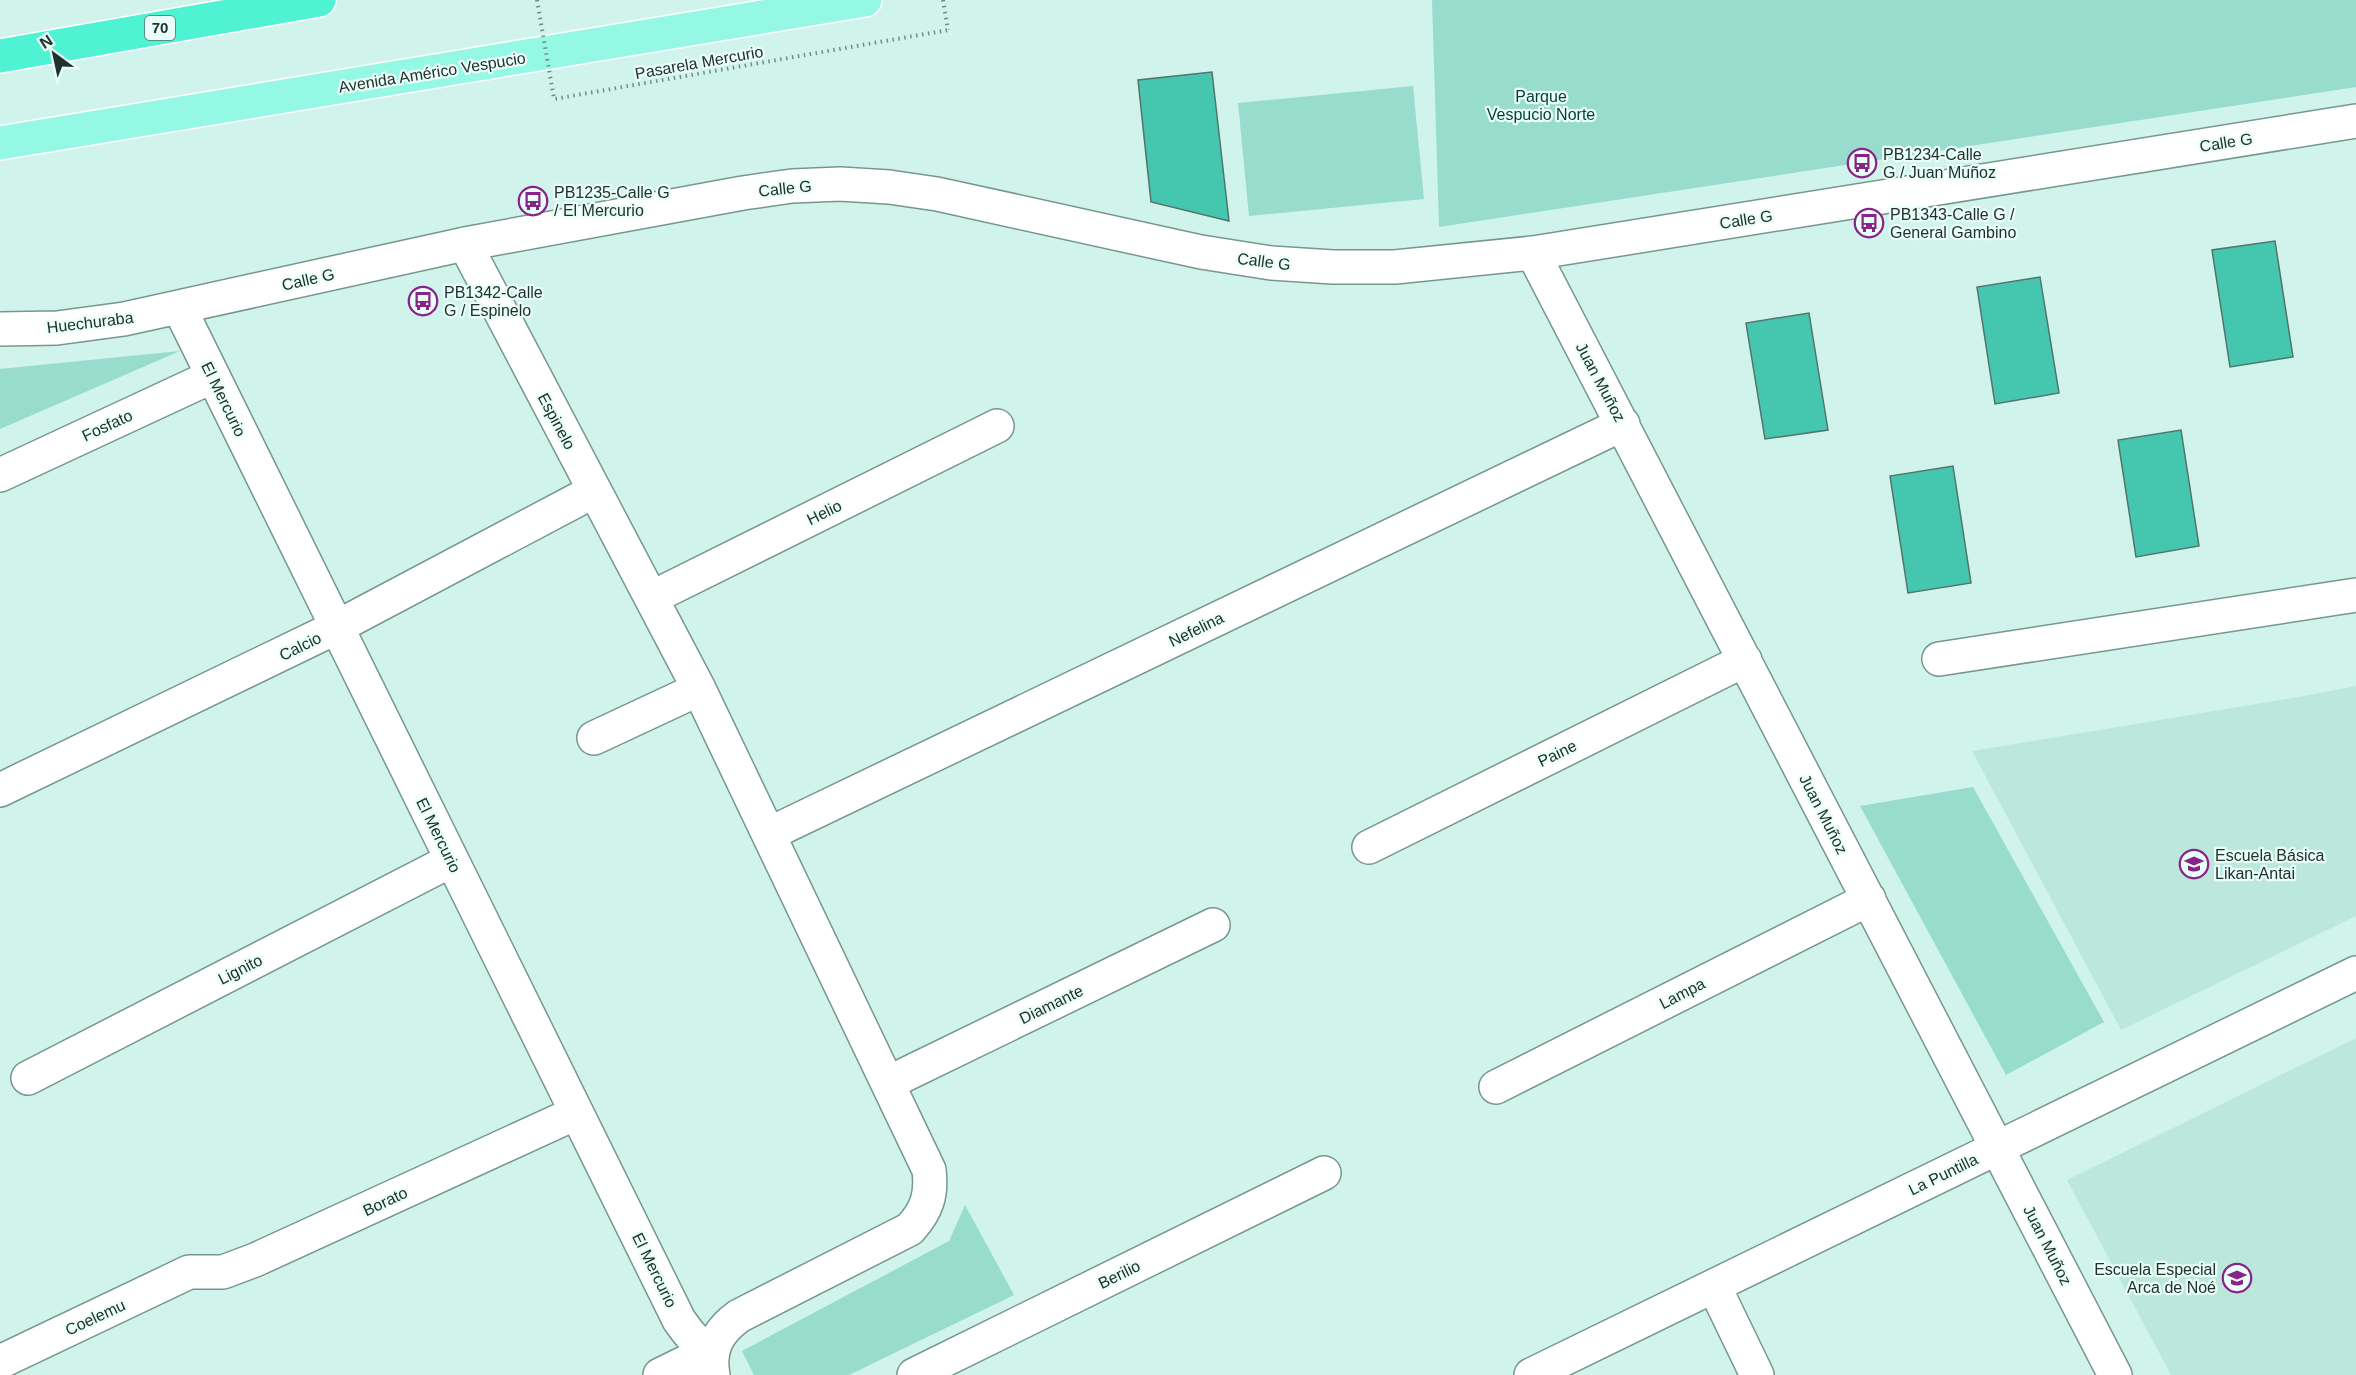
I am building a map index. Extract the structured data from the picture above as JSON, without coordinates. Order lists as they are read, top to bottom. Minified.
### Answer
{"streets":{"highway":["70"],"main road":["Avenida Américo Vespucio"],"street":["Calle G","Huechuraba","Juan Muñoz","El Mercurio","Espinelo","Fosfato","Helio","Nefelina","Calcio","Paine","Lignito","Lampa","Diamante","La Puntilla","Borato","Berilio","Coelemu"],"path":["Pasarela Mercurio"]},"crossings":[["Calle G","Huechuraba"],["Calle G","Juan Muñoz"],["Calle G","El Mercurio"],["Calle G","Espinelo"],["Huechuraba","El Mercurio"],["Juan Muñoz","Nefelina"],["Juan Muñoz","Paine"],["Juan Muñoz","Lampa"],["Juan Muñoz","La Puntilla"],["El Mercurio","Fosfato"],["El Mercurio","Calcio"],["El Mercurio","Lignito"],["El Mercurio","Borato"],["Espinelo","Helio"],["Espinelo","Calcio"],["Borato","Coelemu"]],"parks":["Parque Vespucio Norte"],"places":{"bus stop":["PB1234-Calle G / Juan Muñoz","PB1235-Calle G / El Mercurio","PB1343-Calle G / General Gambino","PB1342-Calle G / Espinelo"],"school or university":["Escuela Básica Likan-Antai","Escuela Especial Arca de Noé"]},"north":"top left"}
